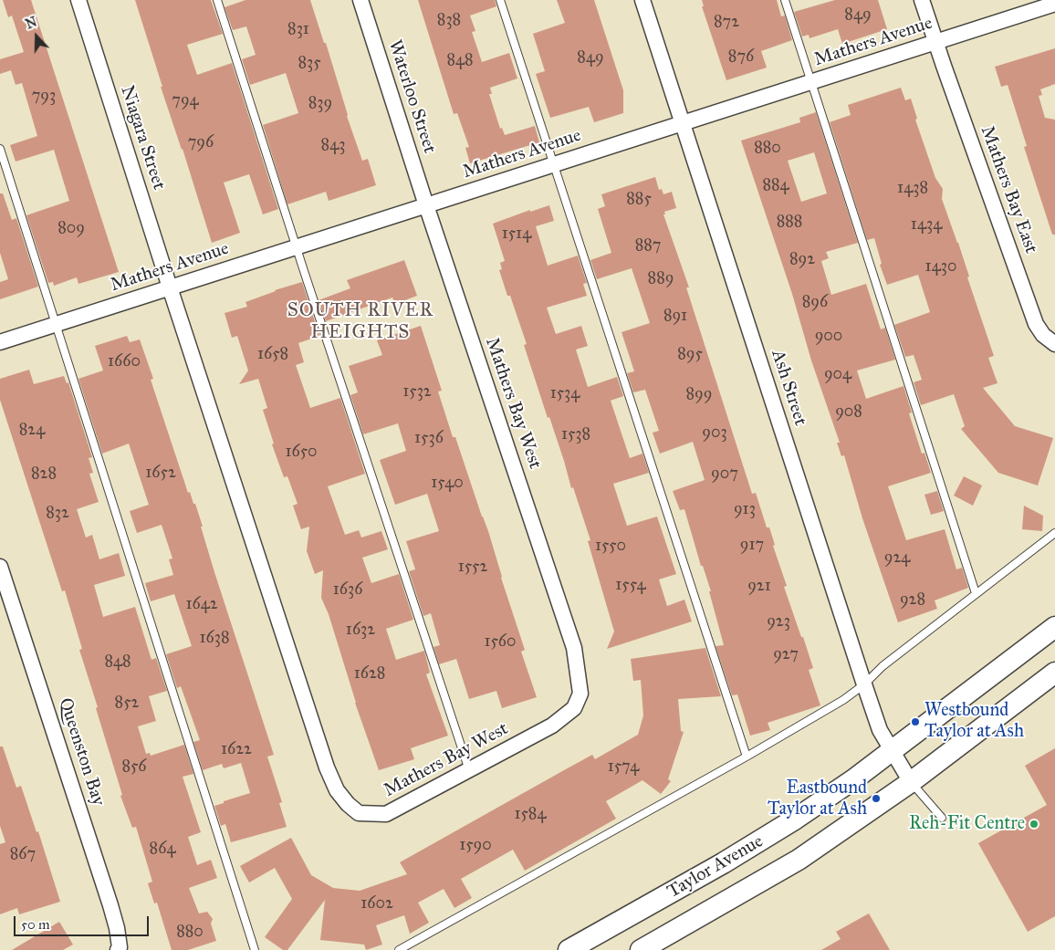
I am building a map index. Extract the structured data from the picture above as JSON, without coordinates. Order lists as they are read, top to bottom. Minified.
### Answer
{"streets":{"main road":["Taylor Avenue"],"street":["Mathers Avenue","Waterloo Street","Niagara Street","Mathers Bay East","Ash Street","Mathers Bay West","Queenston Bay"]},"crossings":[["Mathers Avenue","Waterloo Street"],["Mathers Avenue","Niagara Street"],["Mathers Avenue","Mathers Bay East"],["Mathers Avenue","Ash Street"],["Mathers Avenue","Mathers Bay West"],["Waterloo Street","Mathers Bay West"],["Niagara Street","Mathers Bay West"],["Ash Street","Taylor Avenue"]],"districts":["SOUTH RIVER HEIGHTS"],"places":["Westbound Taylor at Ash","Eastbound Taylor at Ash","Reh-Fit Centre"],"house_numbers":["849","838","872","831","876","849","848","835","793","794","839","796","843","880","884","1438","885","888","1434","809","1514","887","892","1430","889","896","891","900","1658","895","1660","904","1532","1534","899","908","824","903","1538","1536","1650","1652","828","907","1540","913","832","917","1550","924","1552","1554","921","1636","928","1642","923","1632","1638","1560","927","848","1628","852","1622","856","1574","1584","1590","864","867","1602","880"],"scale_bar":"50 m","north":"top"}
